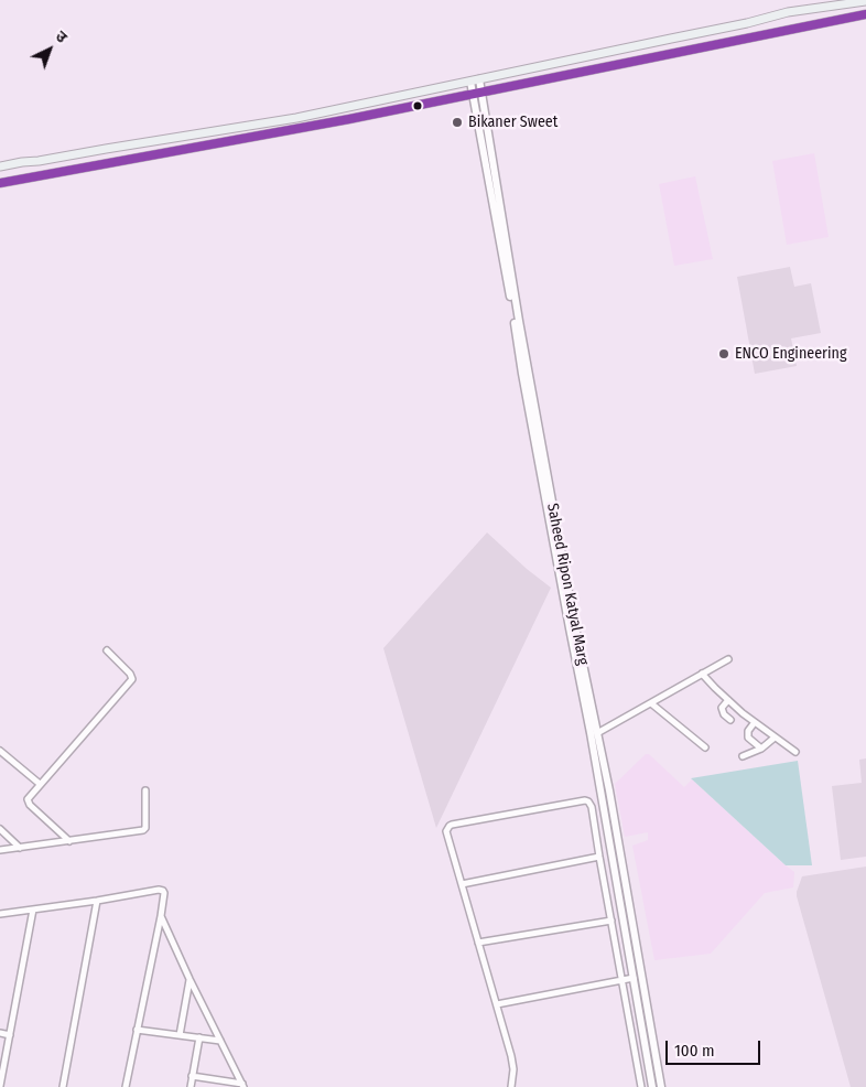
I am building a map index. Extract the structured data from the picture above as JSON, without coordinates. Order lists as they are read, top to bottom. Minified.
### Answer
{"streets":{"street":["Saheed Ripon Katyal Marg"]},"places":["Bikaner Sweet","ENCO Engineering"],"scale_bar":"100 m","north":"top right"}
